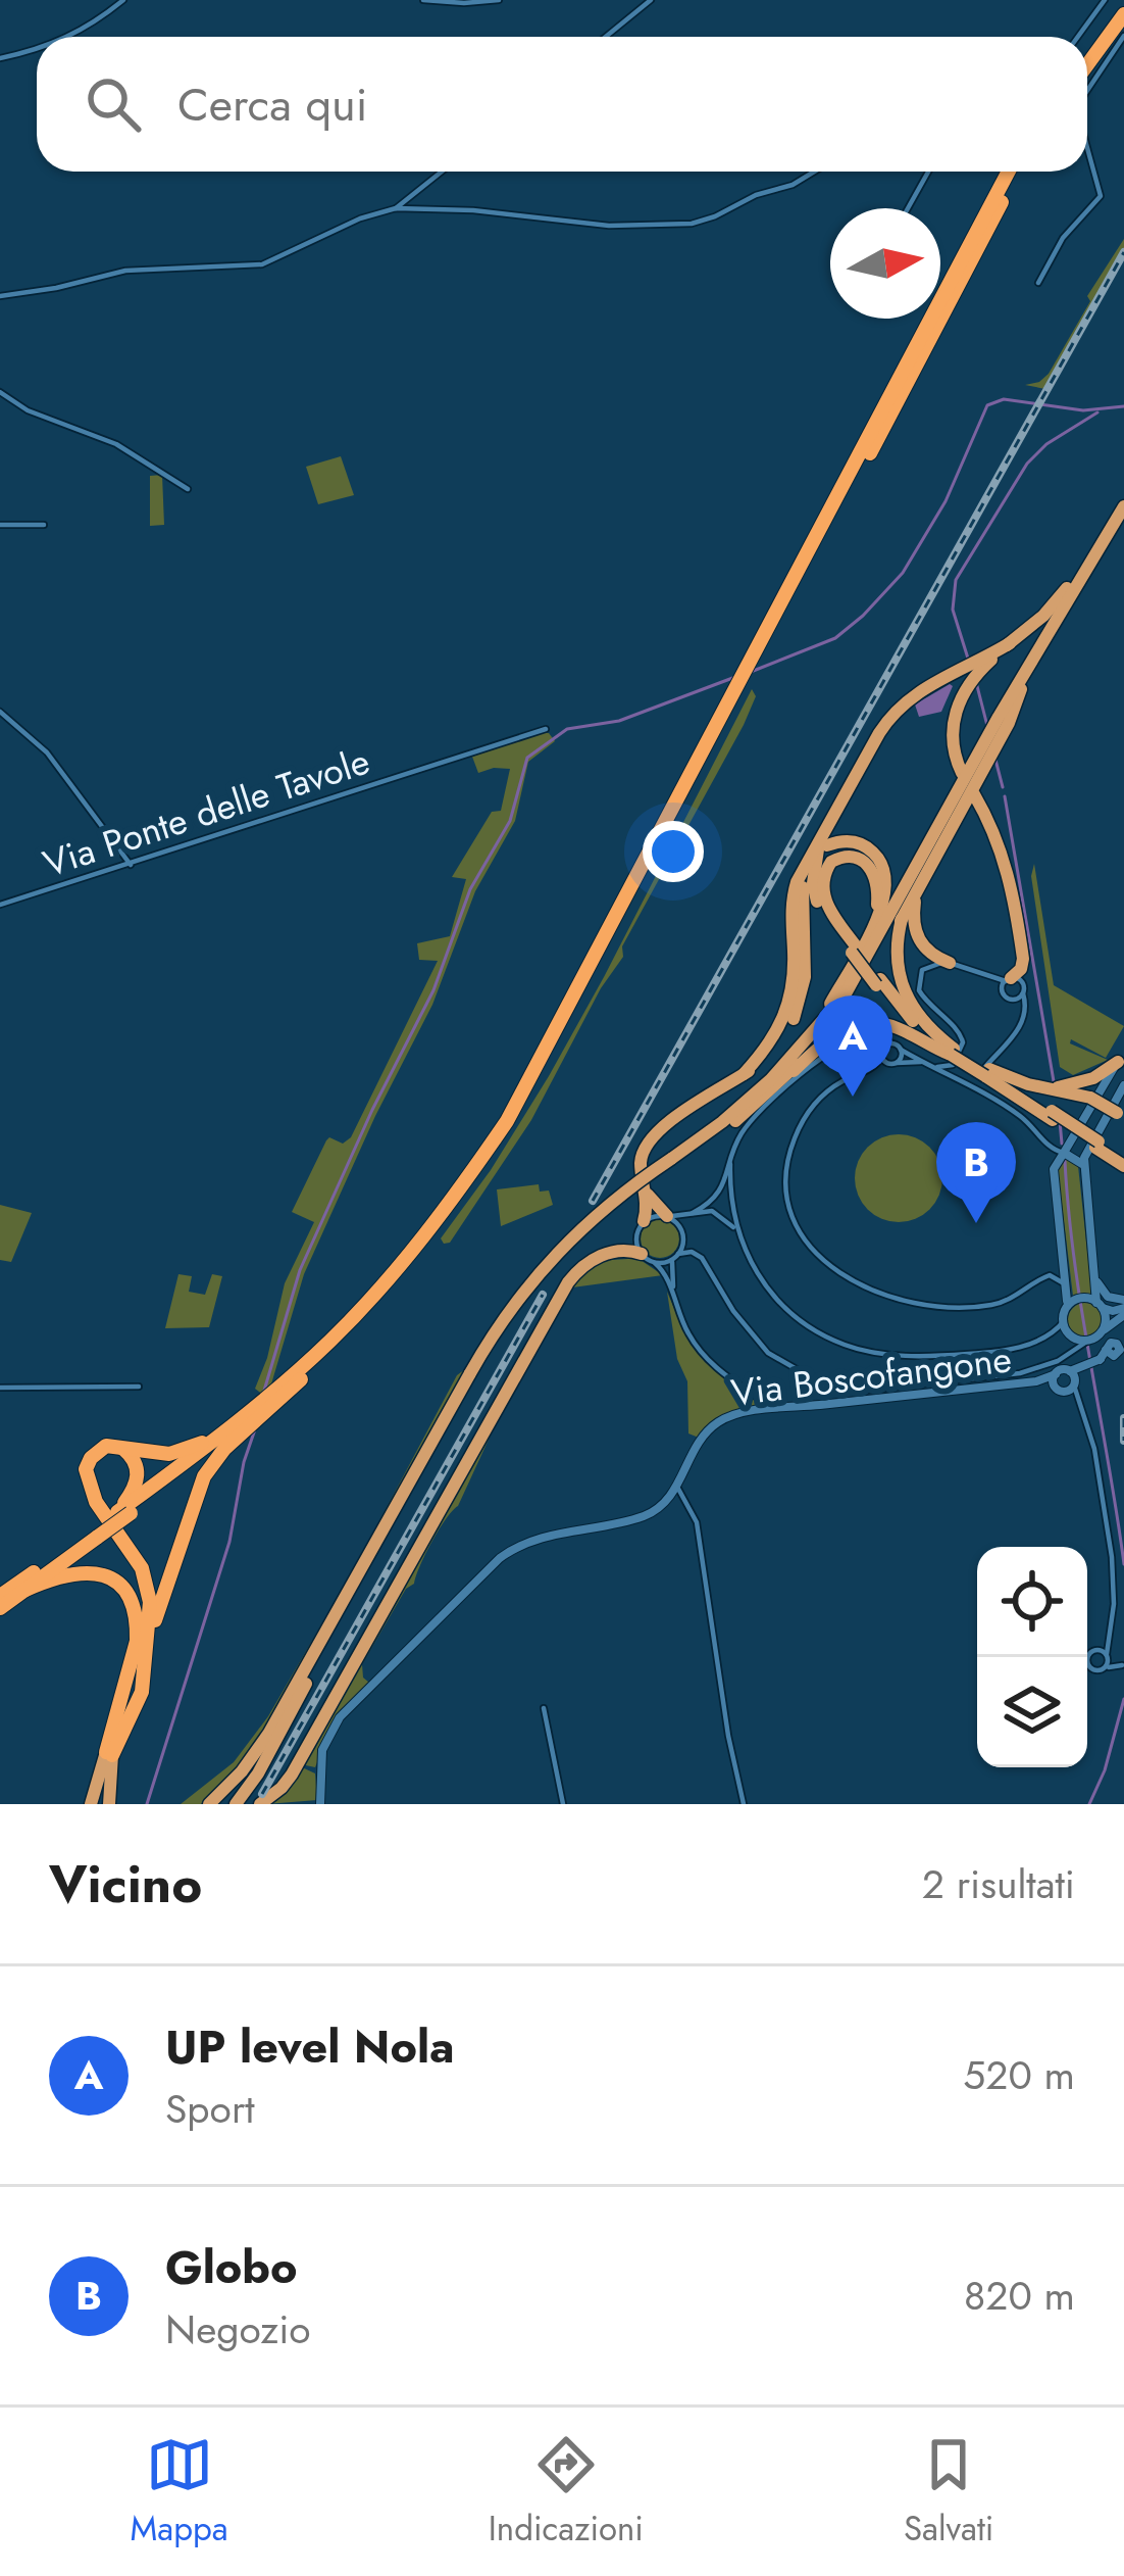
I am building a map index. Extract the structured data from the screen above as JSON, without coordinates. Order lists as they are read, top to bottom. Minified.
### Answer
{"streets":{"street":["Via Ponte delle Tavole","Via Boscofangone"]},"north":"right","page":{"search":"Cerca qui","pins":["A","B"],"heading":["Vicino","2 risultati"],"list":[{"mark":"A","name":"UP level Nola","note":"Sport","value":"520 m"},{"mark":"B","name":"Globo","note":"Negozio","value":"820 m"}],"nav":["Mappa","Indicazioni","Salvati"]}}
